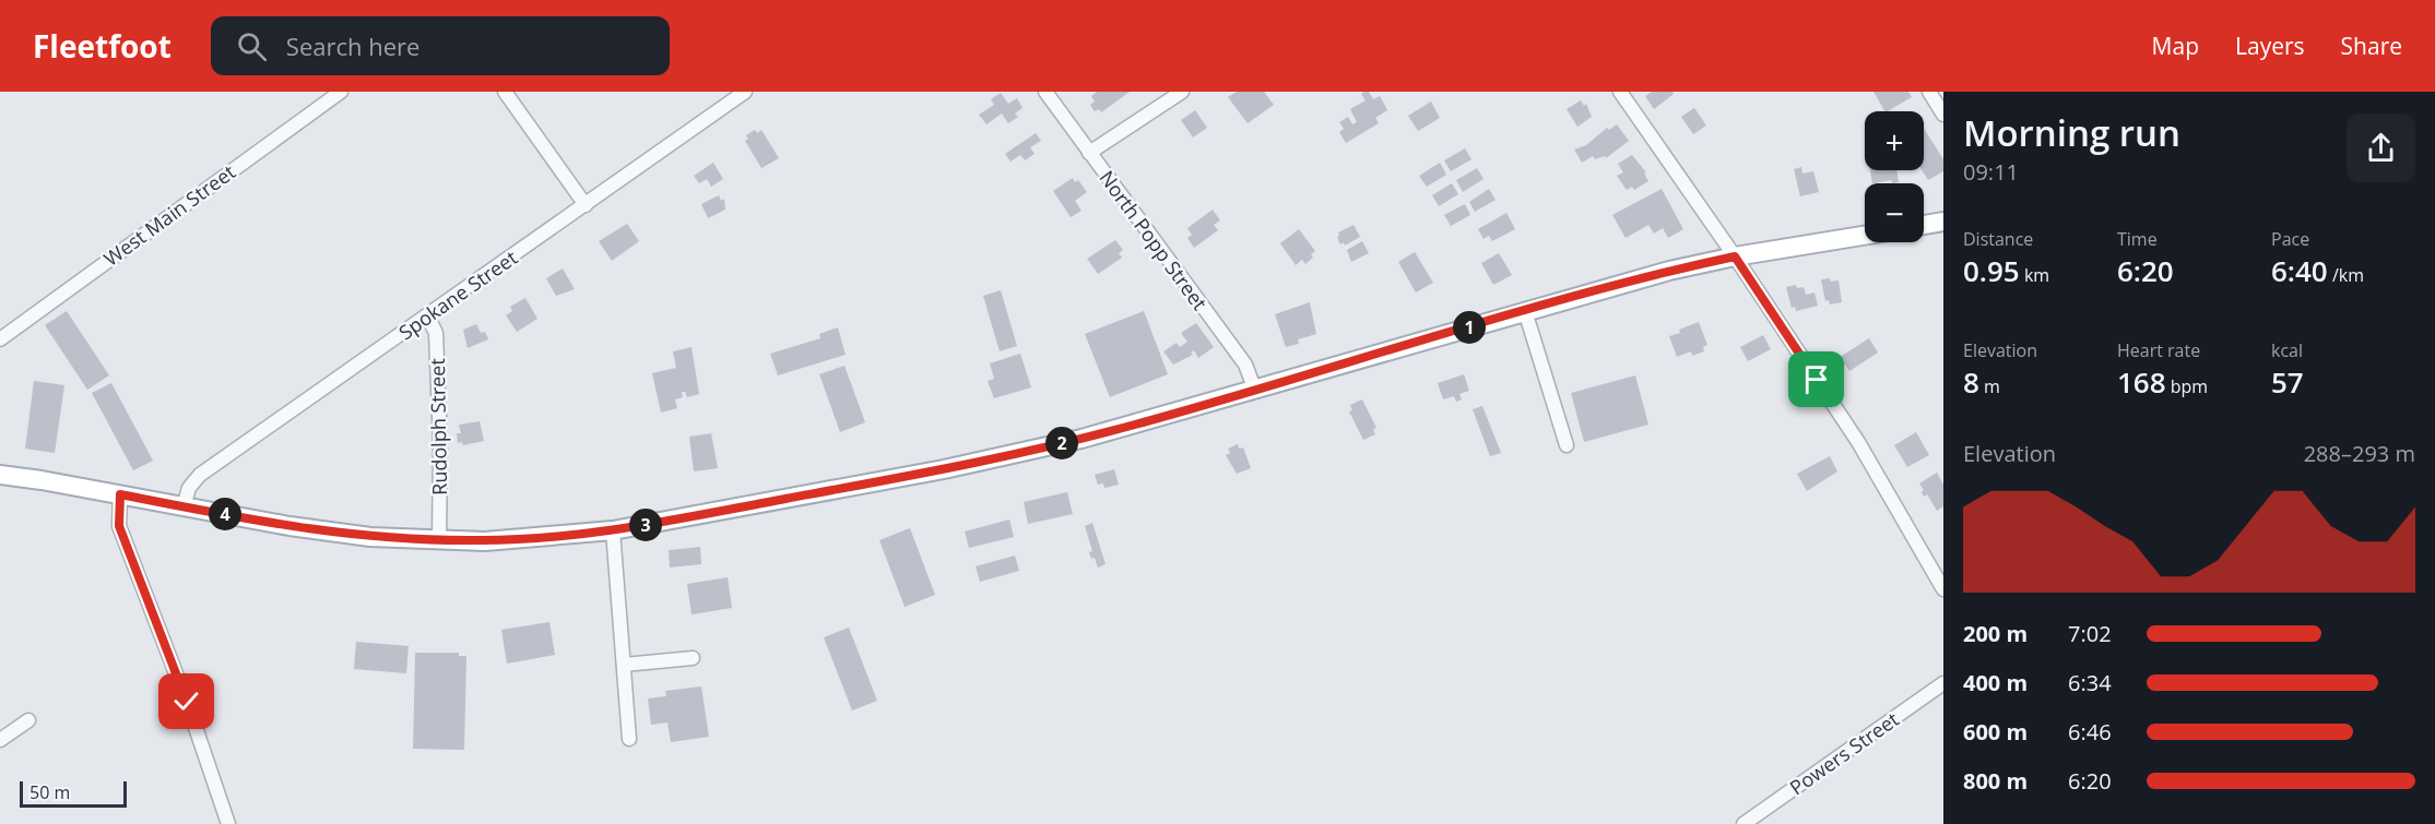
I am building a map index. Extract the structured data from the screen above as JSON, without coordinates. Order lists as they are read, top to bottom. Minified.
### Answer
{"streets":{"street":["West Main Street","North Popp Street","Spokane Street","Rudolph Street","Powers Street"]},"crossings":[["Spokane Street","Rudolph Street"]],"scale_bar":"50 m","page":{"header":"Fleetfoot","search":"Search here","nav":["Map","Layers","Share"],"heading":["Morning run","09:11"],"map_buttons":["+","−"],"stats":[["Distance","0.95 km"],["Time","6:20"],["Pace","6:40 /km"],["Elevation","8 m"],["Heart rate","168 bpm"],["kcal","57"]],"pins":["1","2","4","3"],"chart":["Elevation","288–293 m"],"list":[{"name":"200 m","note":"7:02"},{"name":"400 m","note":"6:34"},{"name":"600 m","note":"6:46"},{"name":"800 m","note":"6:20"}],"scale":"50 m"}}
